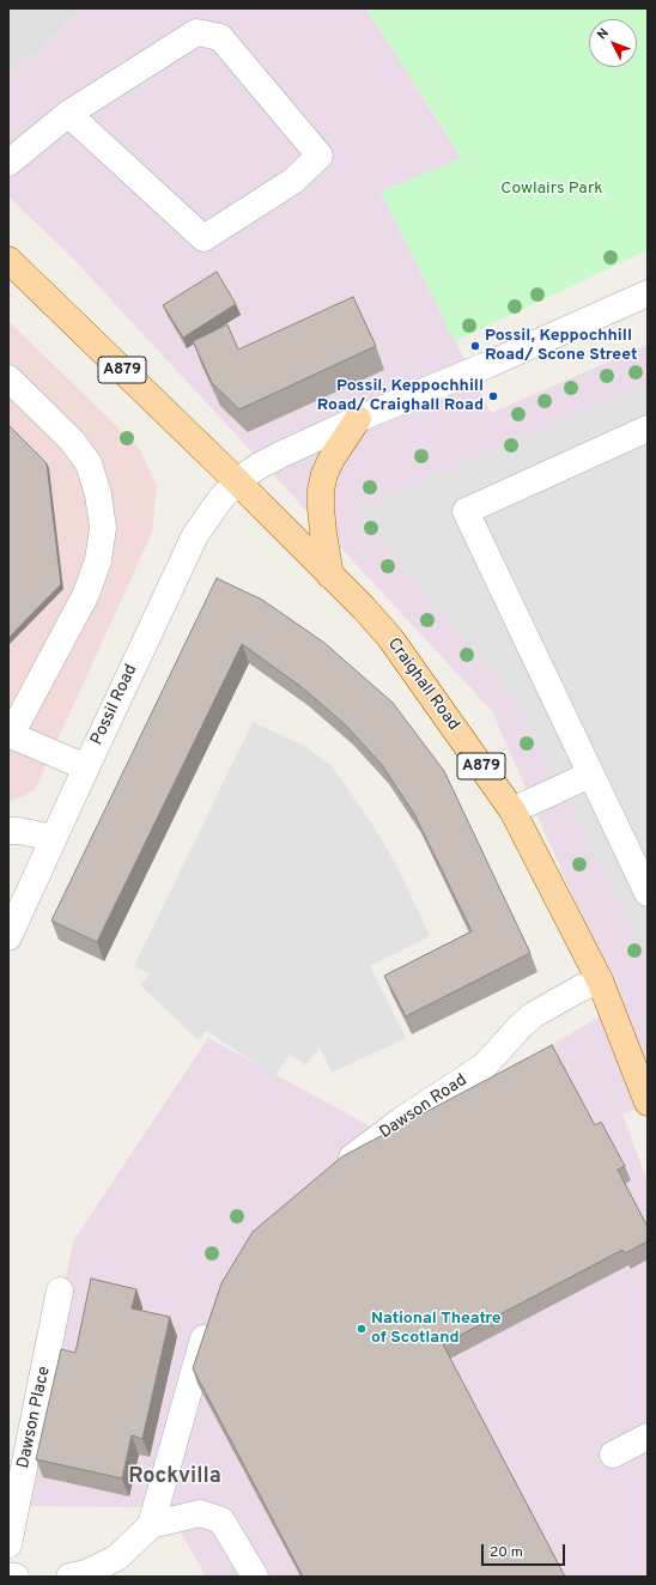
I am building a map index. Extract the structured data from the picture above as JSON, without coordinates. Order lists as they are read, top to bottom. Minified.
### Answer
{"streets":{"main road":["A879","Craighall Road"],"street":["Possil Road","Dawson Road","Dawson Place"]},"crossings":[["A879","Craighall Road"],["A879","Possil Road"],["Craighall Road","Possil Road"],["Craighall Road","Dawson Road"]],"districts":["Rockvilla"],"parks":["Cowlairs Park"],"places":["Possil, Keppochhill Road/ Scone Street","Possil, Keppochhill Road/ Craighall Road","National Theatre of Scotland"],"scale_bar":"20 m","north":"top left"}
